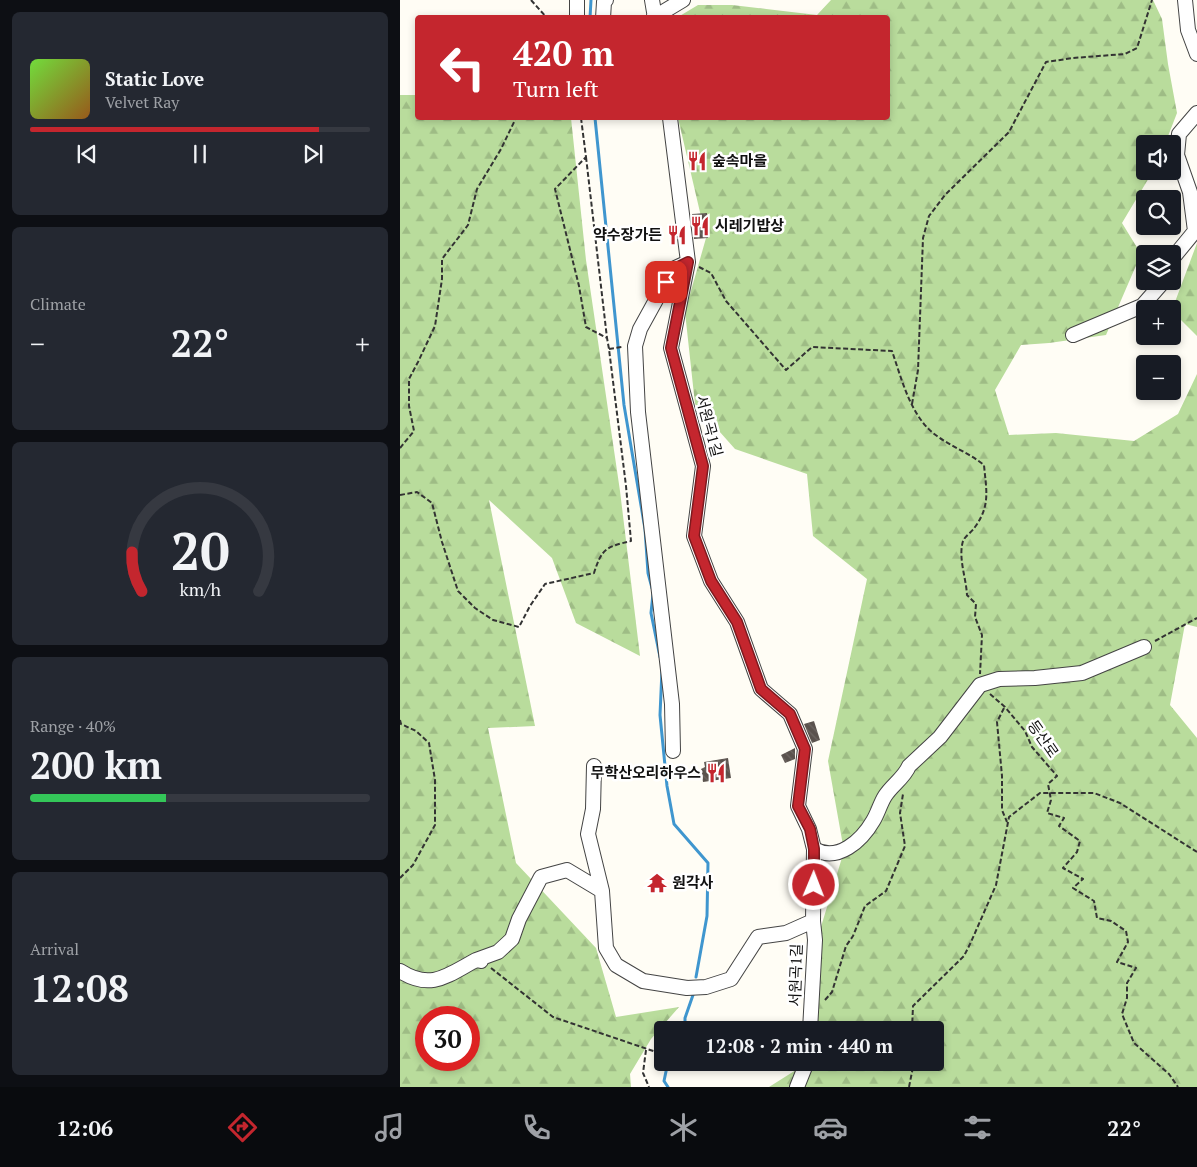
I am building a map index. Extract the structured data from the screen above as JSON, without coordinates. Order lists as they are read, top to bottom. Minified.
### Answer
{"streets":{"street":["서원곡1길"],"path":["등산로"]},"places":{"restaurant":["숲속마을","시레기밥상","약수장가든","무학산오리하우스"],"temple":["원각사"]},"page":{"turn":["420 m","Turn left"],"song":["Static Love","Velvet Ray"],"map_buttons":["+","−"],"tile":["Climate",["Range · 40%","200 km"],["Arrival","12:08"]],"heat":["−","22°","+"],"limit":"30","trip":"12:08 · 2 min · 440 m","tabs":["12:06","22°"],"gauge":["20","km/h"]}}
